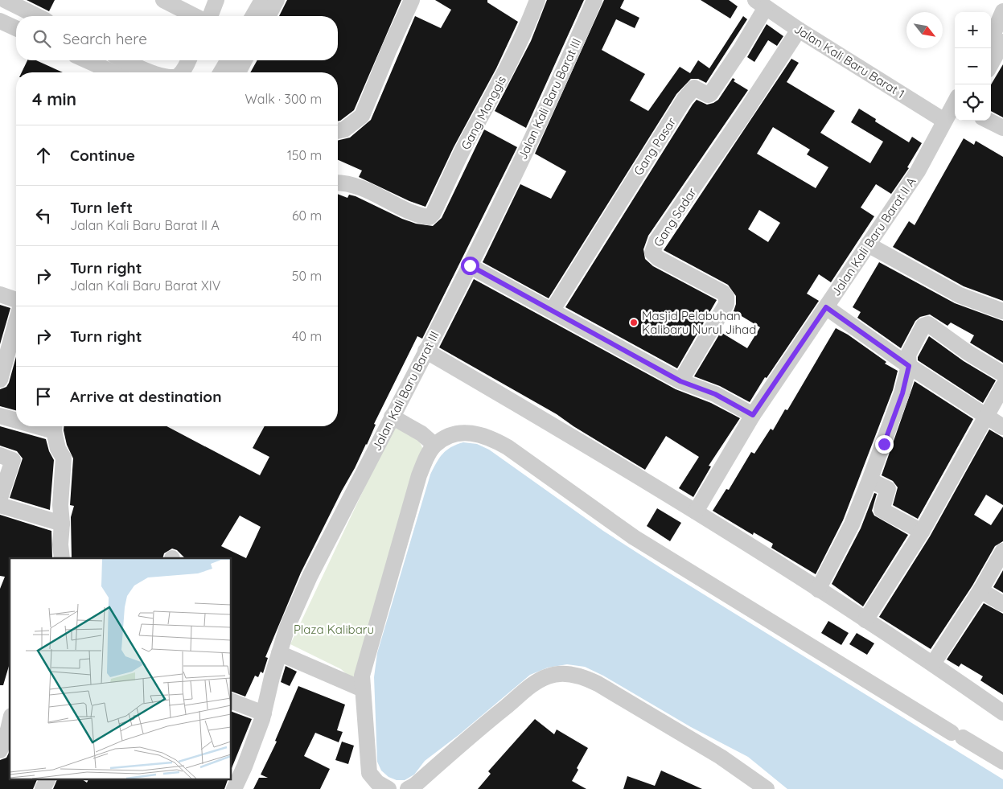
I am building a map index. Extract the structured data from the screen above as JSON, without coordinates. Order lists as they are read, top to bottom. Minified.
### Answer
{"streets":{"street":["Jalan Kali Baru Barat 1","Jalan Kali Baru Barat III","Gang Manggis","Gang Pasar","Gang Sadar","Jalan Kali Baru Barat II A"]},"crossings":[["Jalan Kali Baru Barat 1","Gang Pasar"],["Jalan Kali Baru Barat 1","Gang Sadar"],["Jalan Kali Baru Barat 1","Jalan Kali Baru Barat II A"]],"parks":["Plaza Kalibaru"],"places":["Masjid Pelabuhan Kalibaru Nurul Jihad"],"north":"bottom right","page":{"map_buttons":["+","−"],"search":"Search here","heading":["4 min","Walk · 300 m"],"list":[["Continue","150 m"],["Turn left","Jalan Kali Baru Barat II A","60 m"],["Turn right","Jalan Kali Baru Barat XIV","50 m"],["Turn right","40 m"],"Arrive at destination"]}}
